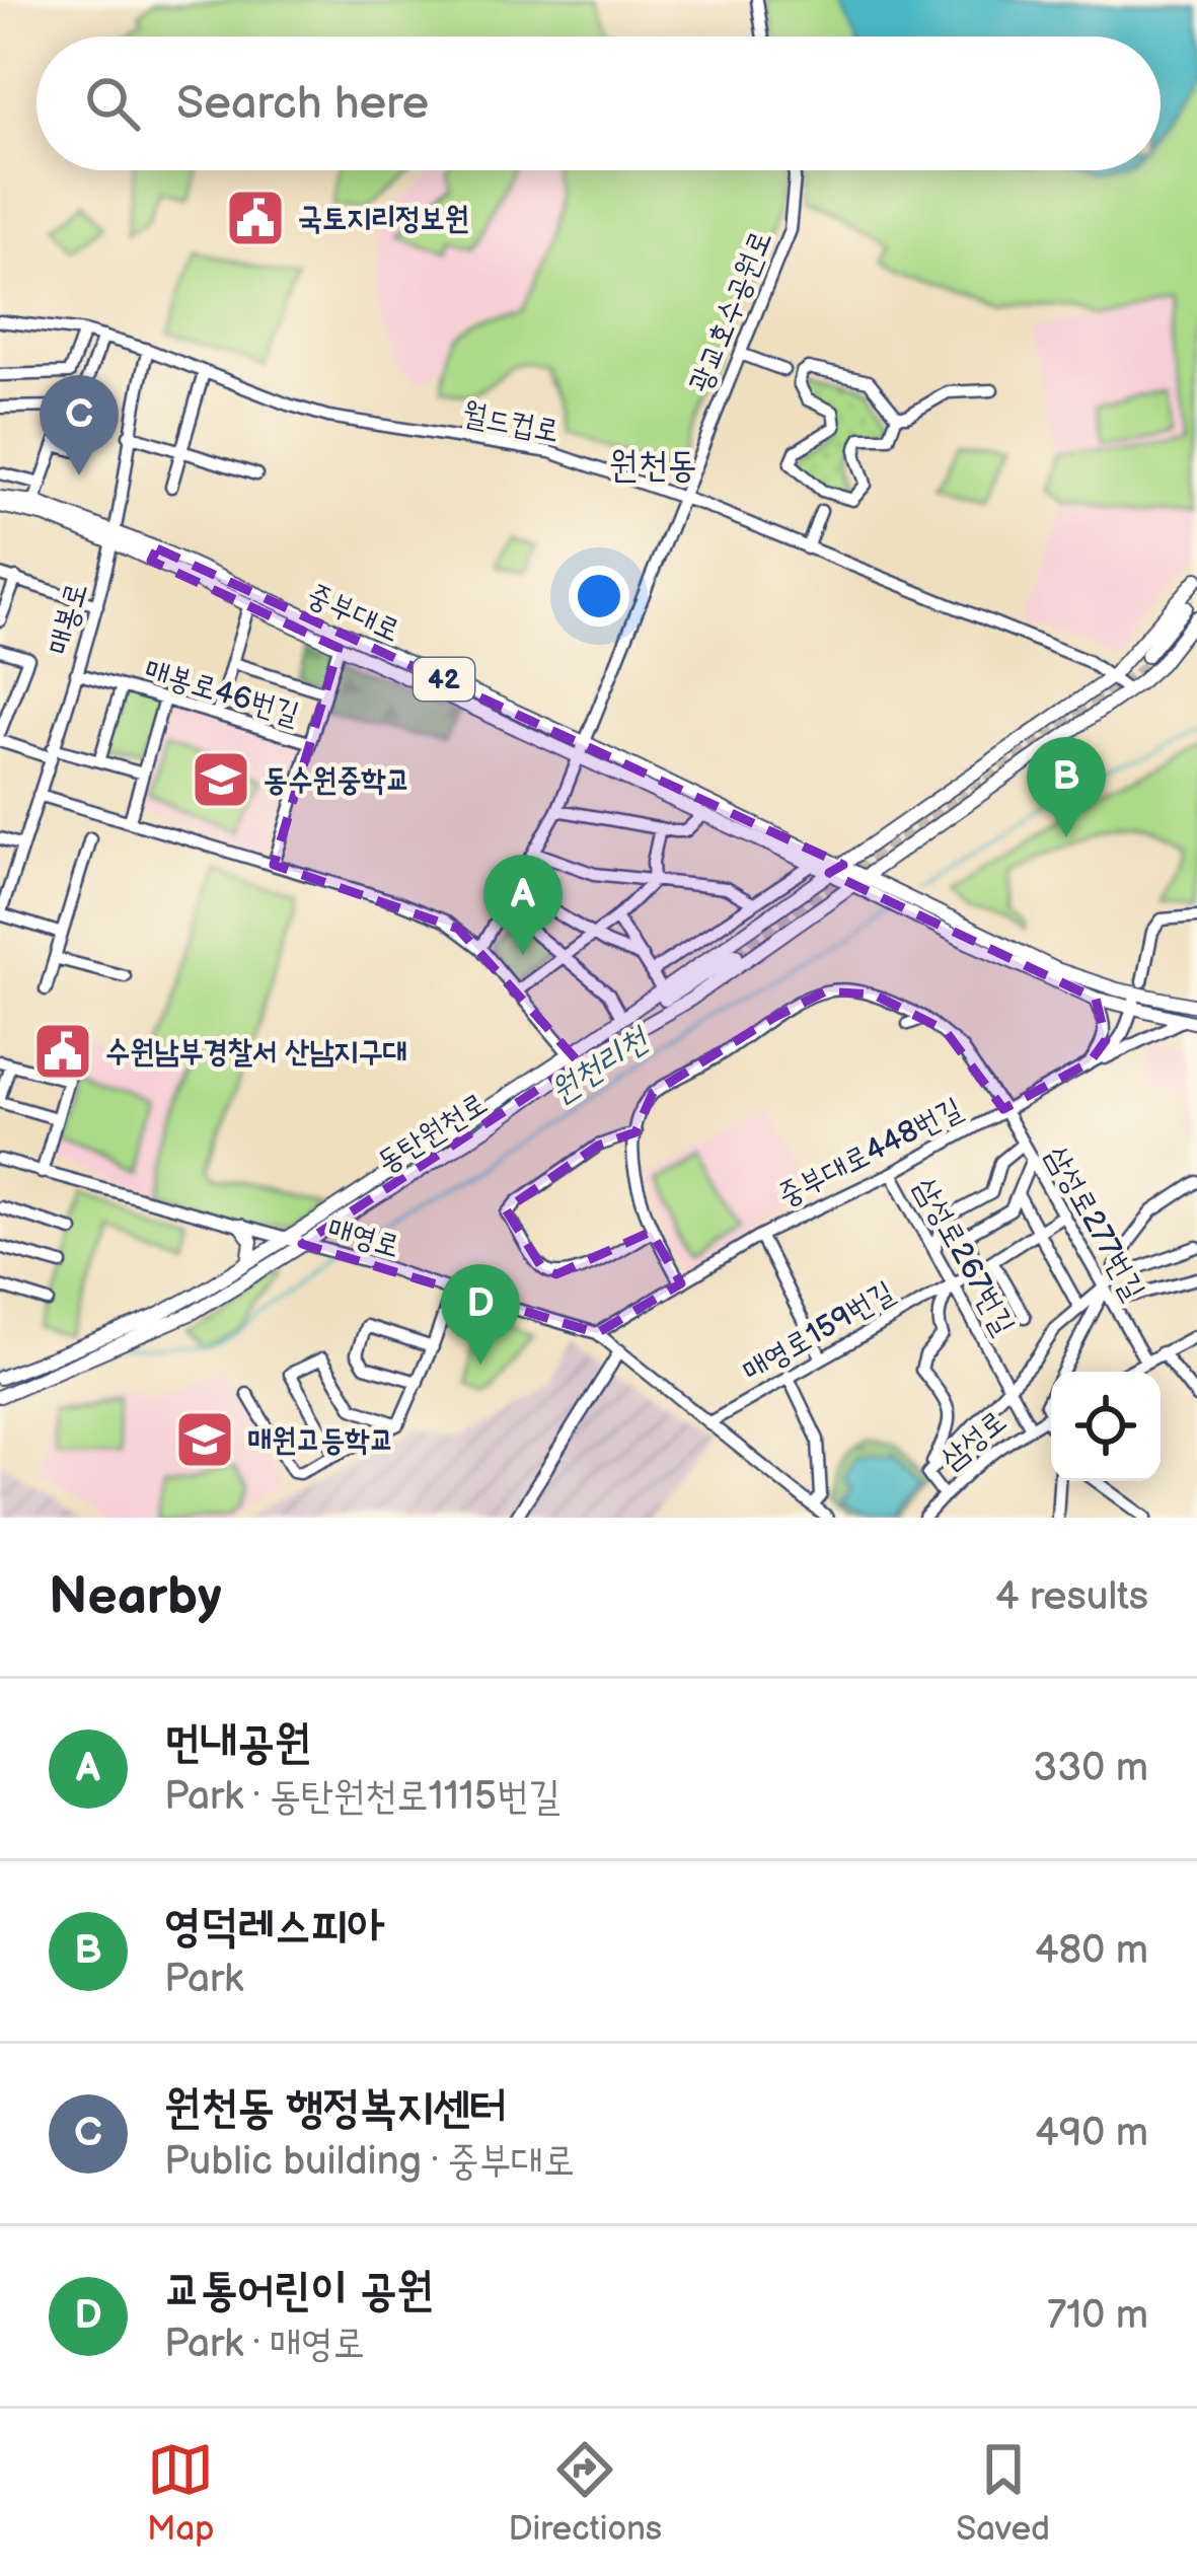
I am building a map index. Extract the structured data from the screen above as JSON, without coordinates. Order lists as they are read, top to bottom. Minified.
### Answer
{"streets":{"main road":["중부대로","42","동탄원천로"],"street":["광교호수공원로","월드컵로","매봉로","매봉로46번길","중부대로448번길","삼성로277번길","매영로","삼성로267번길","매영로159번길","삼성로"]},"crossings":[["광교호수공원로","월드컵로"],["광교호수공원로","중부대로"],["월드컵로","매봉로"],["월드컵로","동탄원천로"],["중부대로","매봉로"],["중부대로","42"],["중부대로","동탄원천로"],["매봉로","매봉로46번길"],["42","동탄원천로"],["42","중부대로448번길"],["동탄원천로","매영로"],["중부대로448번길","삼성로277번길"],["중부대로448번길","매영로"],["중부대로448번길","삼성로267번길"],["삼성로277번길","매영로159번길"],["매영로","매영로159번길"],["삼성로267번길","매영로159번길"],["삼성로267번길","삼성로"]],"districts":["원천동"],"water":["원천리천"],"places":{"public building":["국토지리정보원","수원남부경찰서 산남지구대"],"school or university":["동수원중학교","매원고등학교"]},"page":{"search":"Search here","pins":["C","B","A","D"],"heading":["Nearby","4 results"],"list":[{"mark":"A","name":"먼내공원","note":"Park · 동탄원천로1115번길","value":"330 m"},{"mark":"B","name":"영덕레스피아","note":"Park","value":"480 m"},{"mark":"C","name":"원천동 행정복지센터","note":"Public building · 중부대로","value":"490 m"},{"mark":"D","name":"교통어린이 공원","note":"Park · 매영로","value":"710 m"}],"nav":["Map","Directions","Saved"]}}
